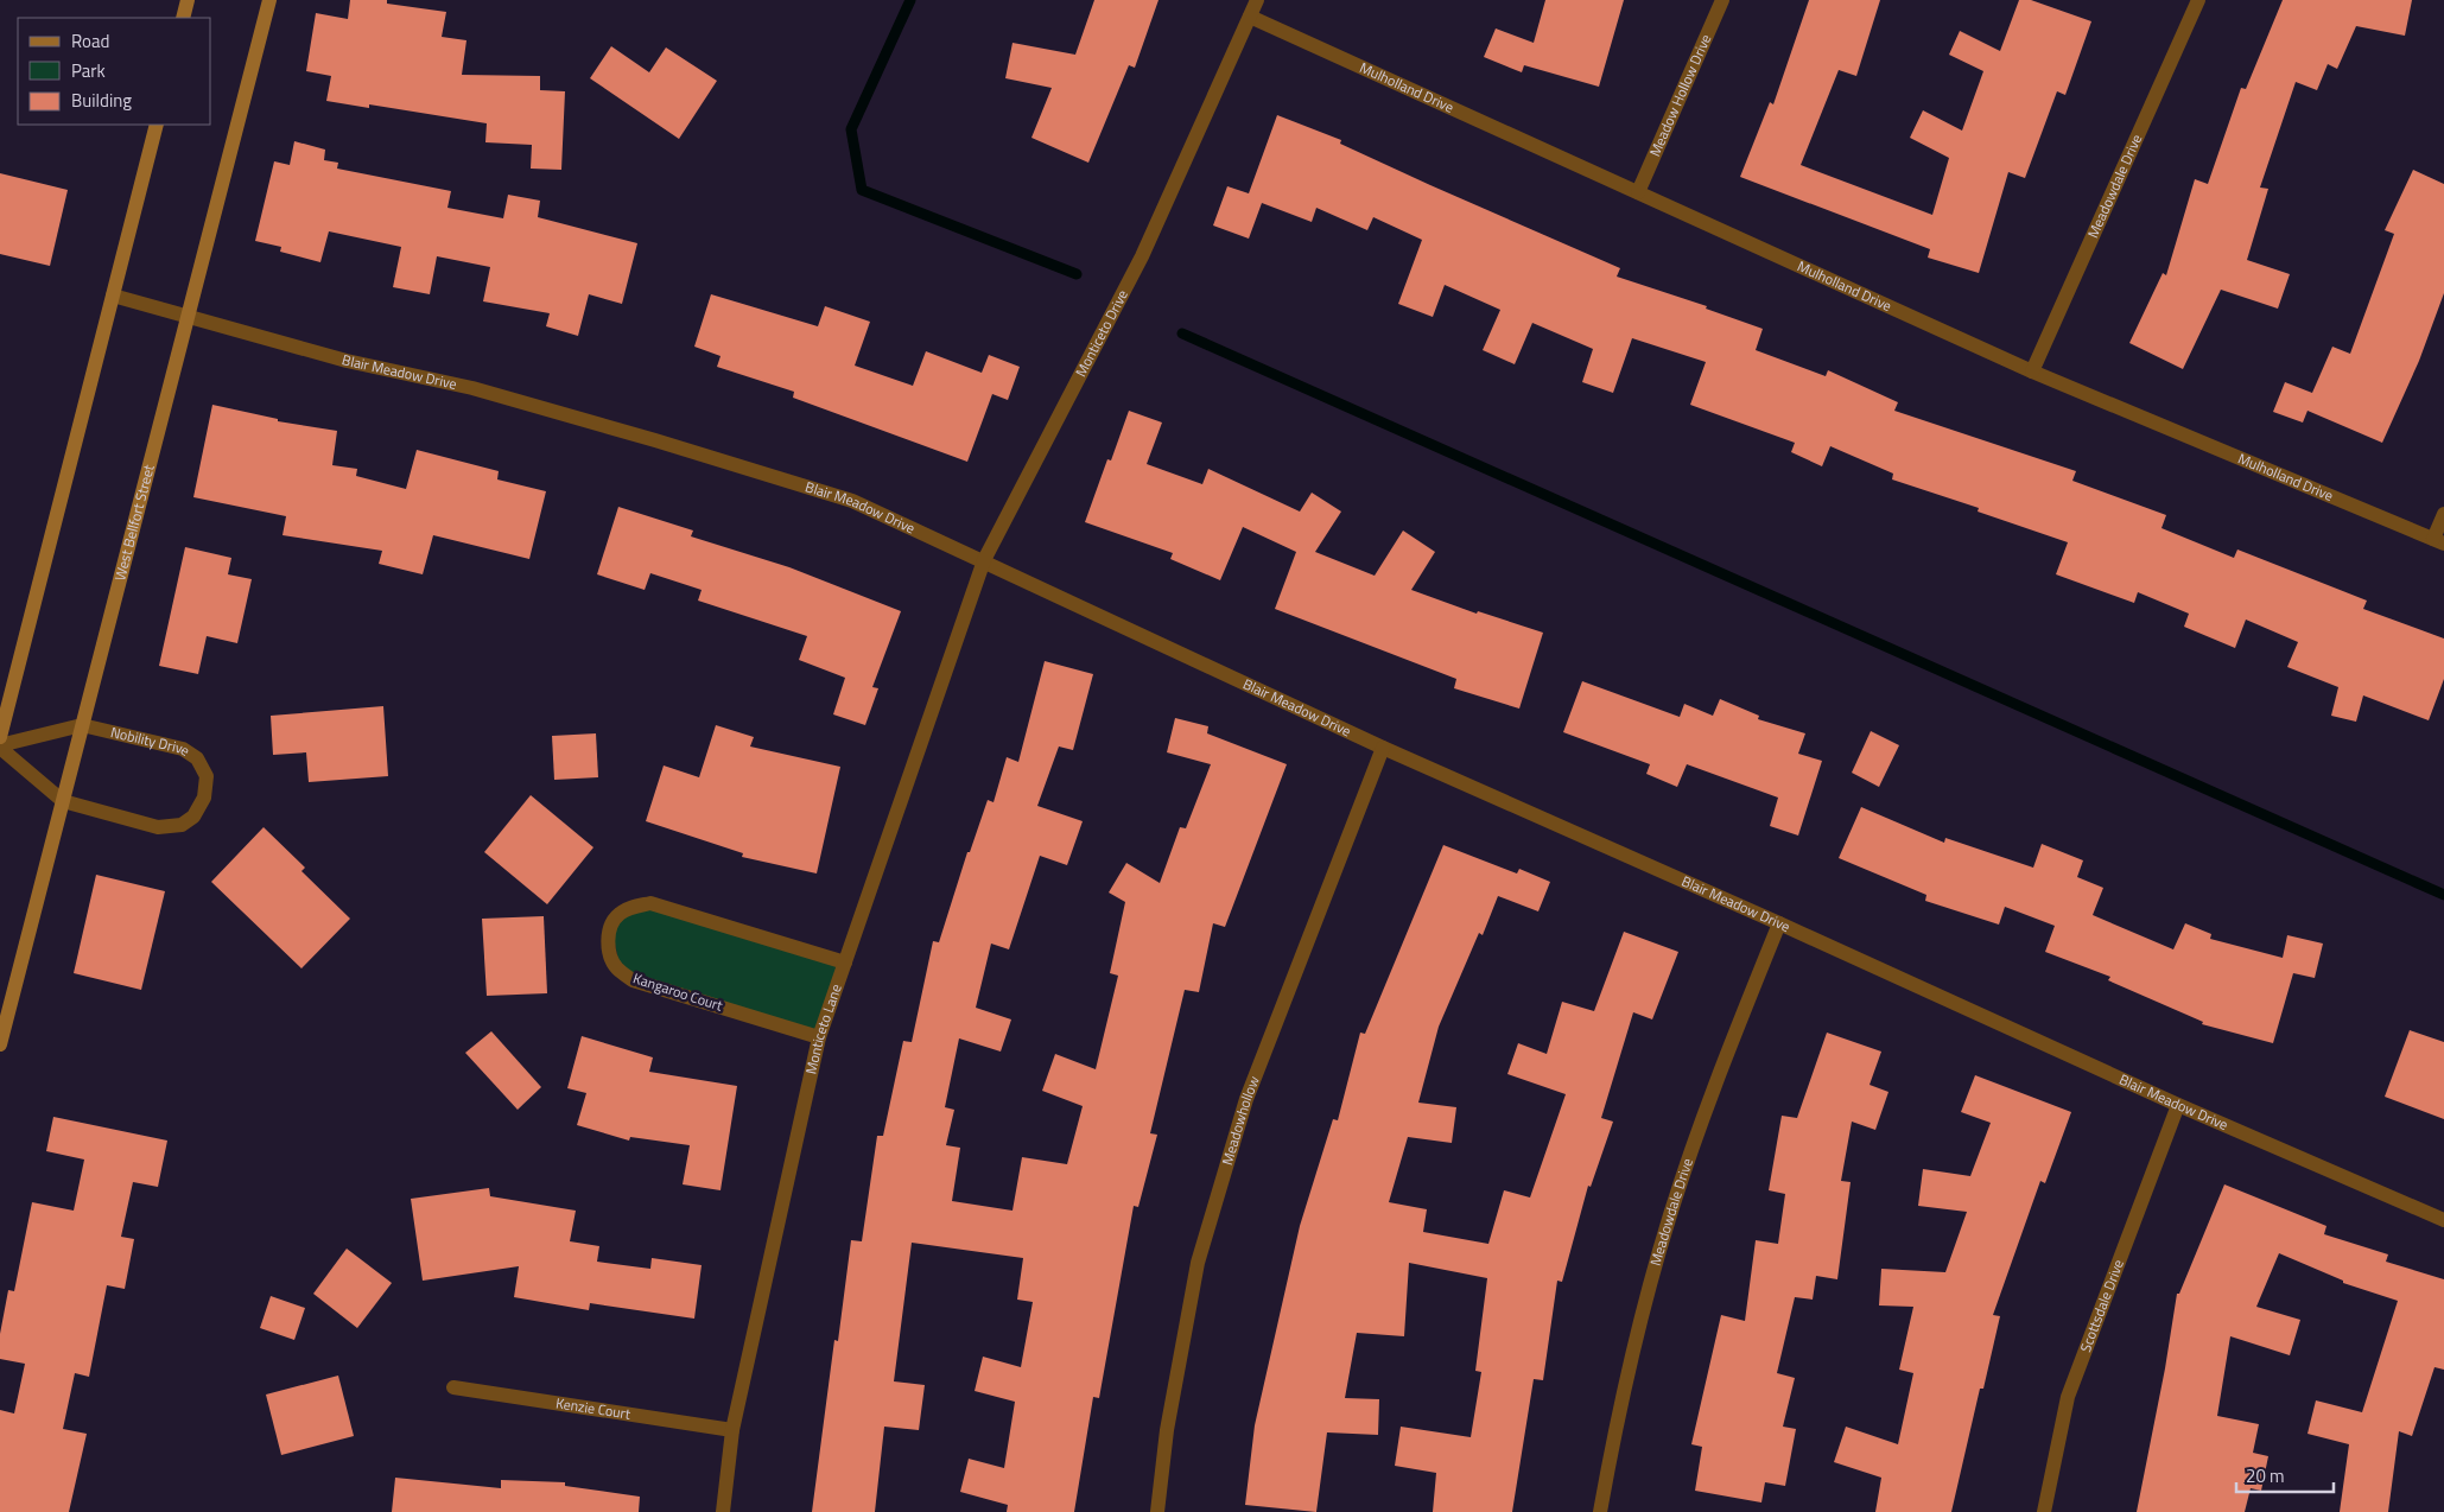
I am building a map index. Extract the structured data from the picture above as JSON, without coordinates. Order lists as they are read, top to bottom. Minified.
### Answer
{"streets":{"main road":["West Bellfort Street"],"street":["Mulholland Drive","Meadow Hollow Drive","Meadowdale Drive","Monticeto Drive","Blair Meadow Drive","Nobility Drive","Kangaroo Court","Monticeto Lane","Meadowhollow","Scottsdale Drive","Kenzie Court"]},"crossings":[["Mulholland Drive","Meadow Hollow Drive"],["Mulholland Drive","Meadowdale Drive"],["Mulholland Drive","Monticeto Drive"],["Meadowdale Drive","Blair Meadow Drive"],["Monticeto Drive","Blair Meadow Drive"],["Monticeto Drive","Monticeto Lane"],["Blair Meadow Drive","West Bellfort Street"],["Blair Meadow Drive","Monticeto Lane"],["Blair Meadow Drive","Meadowhollow"],["Blair Meadow Drive","Scottsdale Drive"],["West Bellfort Street","Nobility Drive"],["Kangaroo Court","Monticeto Lane"],["Monticeto Lane","Kenzie Court"]],"legend":["Road","Park","Building"],"scale_bar":"20 m"}
